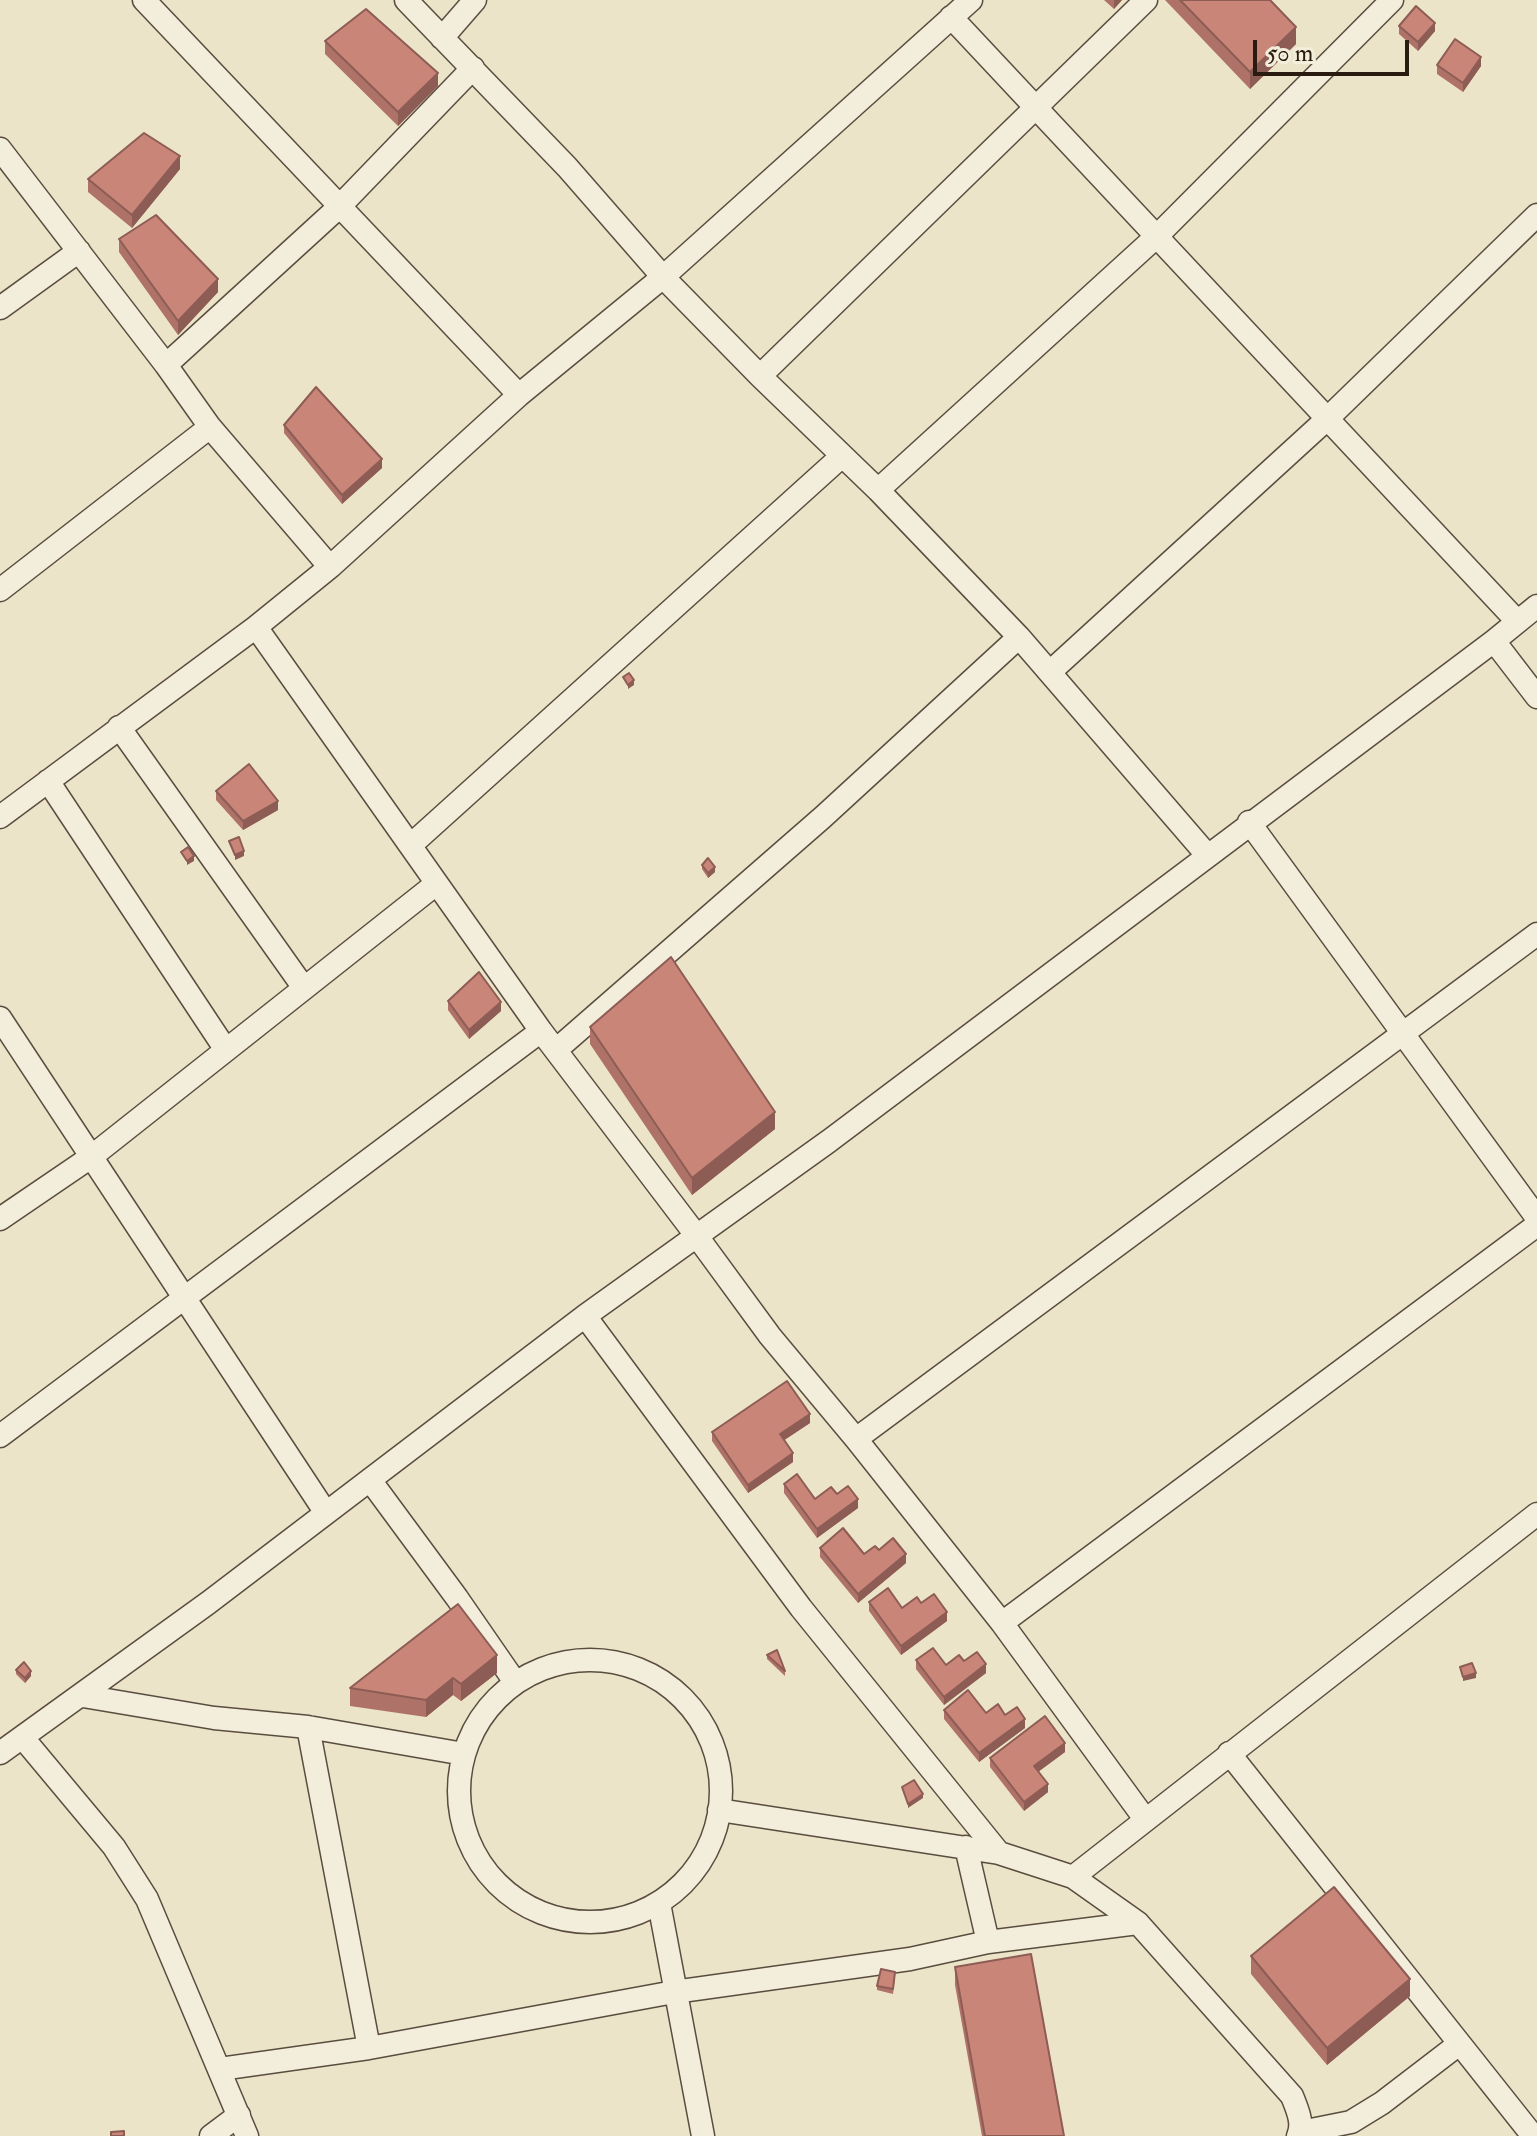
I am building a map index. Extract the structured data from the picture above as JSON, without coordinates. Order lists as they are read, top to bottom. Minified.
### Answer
{"scale_bar":"50 m"}
